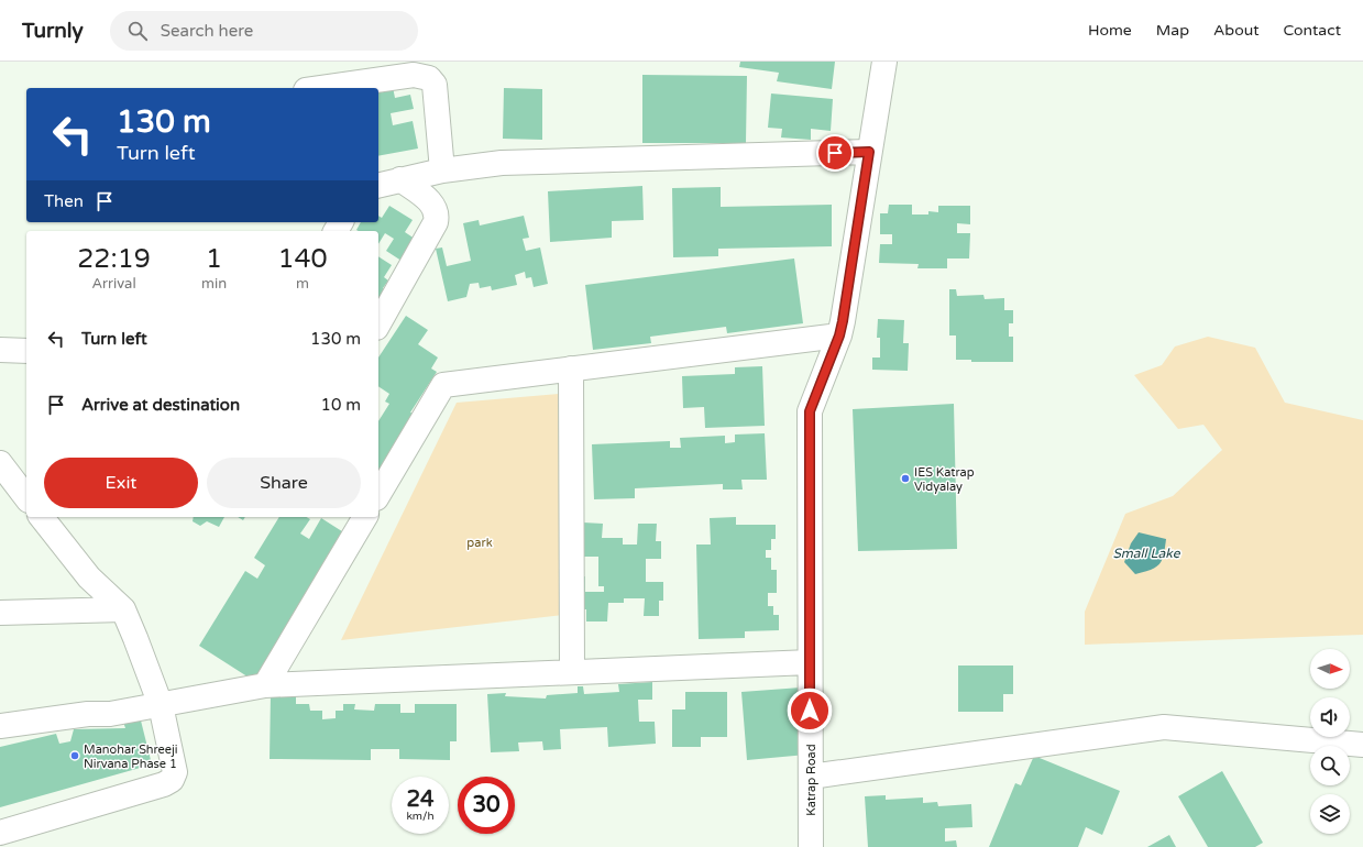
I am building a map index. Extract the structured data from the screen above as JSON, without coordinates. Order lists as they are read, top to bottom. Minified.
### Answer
{"streets":{"street":["Katrap Road"]},"water":["Small Lake"],"parks":["park"],"places":["IES Katrap Vidyalay","Manohar Shreeji Nirvana Phase 1"],"north":"right","page":{"header":"Turnly","search":"Search here","nav":["Home","Map","About","Contact"],"turn":["130 m","Turn left"],"then":"Then","eta":["22:19","Arrival","1","min","140","m"],"list":[{"name":"Turn left","value":"130 m"},{"name":"Arrive at destination","value":"10 m"}],"buttons":["Exit","Share"],"speed":"24 km/h","limit":"30"}}
